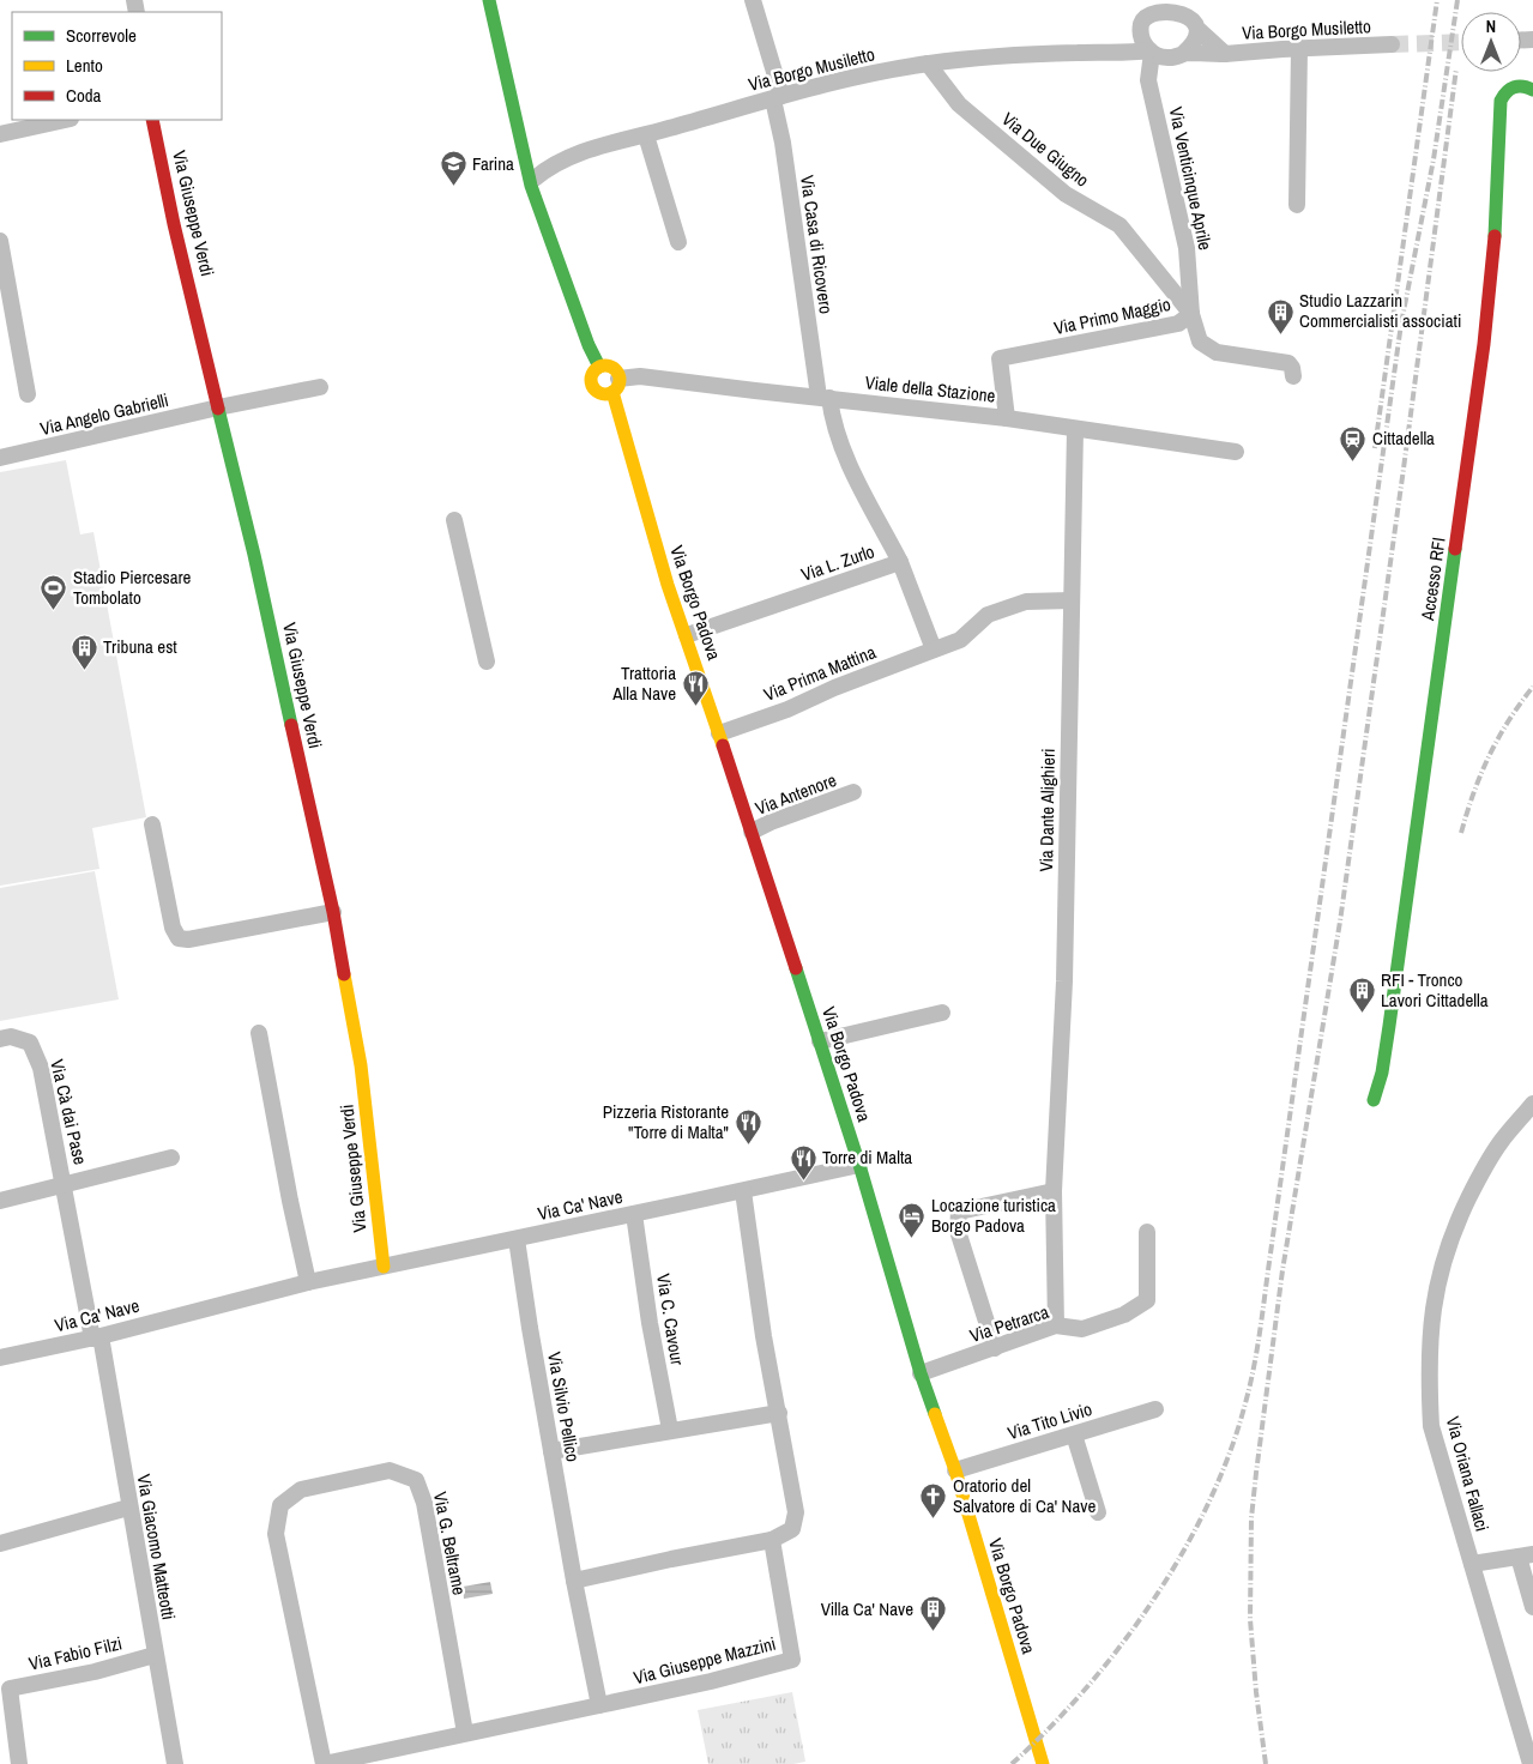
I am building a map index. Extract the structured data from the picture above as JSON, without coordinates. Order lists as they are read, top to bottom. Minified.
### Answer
{"streets":{"street":["Via Borgo Musiletto","Via Due Giugno","Via Venticinque Aprile","Via Giuseppe Verdi","Via Casa di Ricovero","Via Primo Maggio","Viale della Stazione","Via Angelo Gabrielli","Via L. Zurlo","Accesso RFI","Via Borgo Padova","Via Prima Mattina","Via Antenore","Via Dante Alighieri","Via Cà dai Pase","Via Ca' Nave","Via C. Cavour","Via Petrarca","Via Silvio Pellico","Via Tito Livio","Via Oriana Fallaci","Via G. Beltrame","Via Giacomo Matteotti","Via Fabio Filzi","Via Giuseppe Mazzini"]},"crossings":[["Via Borgo Musiletto","Via Due Giugno"],["Via Borgo Musiletto","Via Venticinque Aprile"],["Via Borgo Musiletto","Via Casa di Ricovero"],["Via Due Giugno","Via Venticinque Aprile"],["Via Due Giugno","Via Primo Maggio"],["Via Venticinque Aprile","Via Primo Maggio"],["Via Giuseppe Verdi","Via Angelo Gabrielli"],["Via Giuseppe Verdi","Via Ca' Nave"],["Via Casa di Ricovero","Viale della Stazione"],["Via Casa di Ricovero","Via L. Zurlo"],["Via Primo Maggio","Viale della Stazione"],["Viale della Stazione","Via L. Zurlo"],["Viale della Stazione","Via Borgo Padova"],["Viale della Stazione","Via Dante Alighieri"],["Via L. Zurlo","Via Borgo Padova"],["Via Borgo Padova","Via Prima Mattina"],["Via Borgo Padova","Via Antenore"],["Via Borgo Padova","Via Ca' Nave"],["Via Borgo Padova","Via Petrarca"],["Via Borgo Padova","Via Tito Livio"],["Via Prima Mattina","Via Dante Alighieri"],["Via Dante Alighieri","Via Petrarca"],["Via Cà dai Pase","Via Ca' Nave"],["Via Cà dai Pase","Via Giacomo Matteotti"],["Via Ca' Nave","Via C. Cavour"],["Via Ca' Nave","Via Silvio Pellico"],["Via Ca' Nave","Via Giacomo Matteotti"],["Via Silvio Pellico","Via Giuseppe Mazzini"],["Via G. Beltrame","Via Giuseppe Mazzini"],["Via Giacomo Matteotti","Via Fabio Filzi"]],"places":{"school or university":["Farina"],"building":["Studio Lazzarin Commercialisti associati","Tribuna est","RFI - Tronco Lavori Cittadella","Villa Ca' Nave"],"station":["Cittadella"],"sports":["Stadio Piercesare Tombolato"],"restaurant":["Trattoria Alla Nave","Pizzeria Ristorante \"Torre di Malta\"","Torre di Malta"],"hotel":["Locazione turistica Borgo Padova"],"church":["Oratorio del Salvatore di Ca' Nave"]},"legend":["Scorrevole","Lento","Coda"],"north":"top"}
